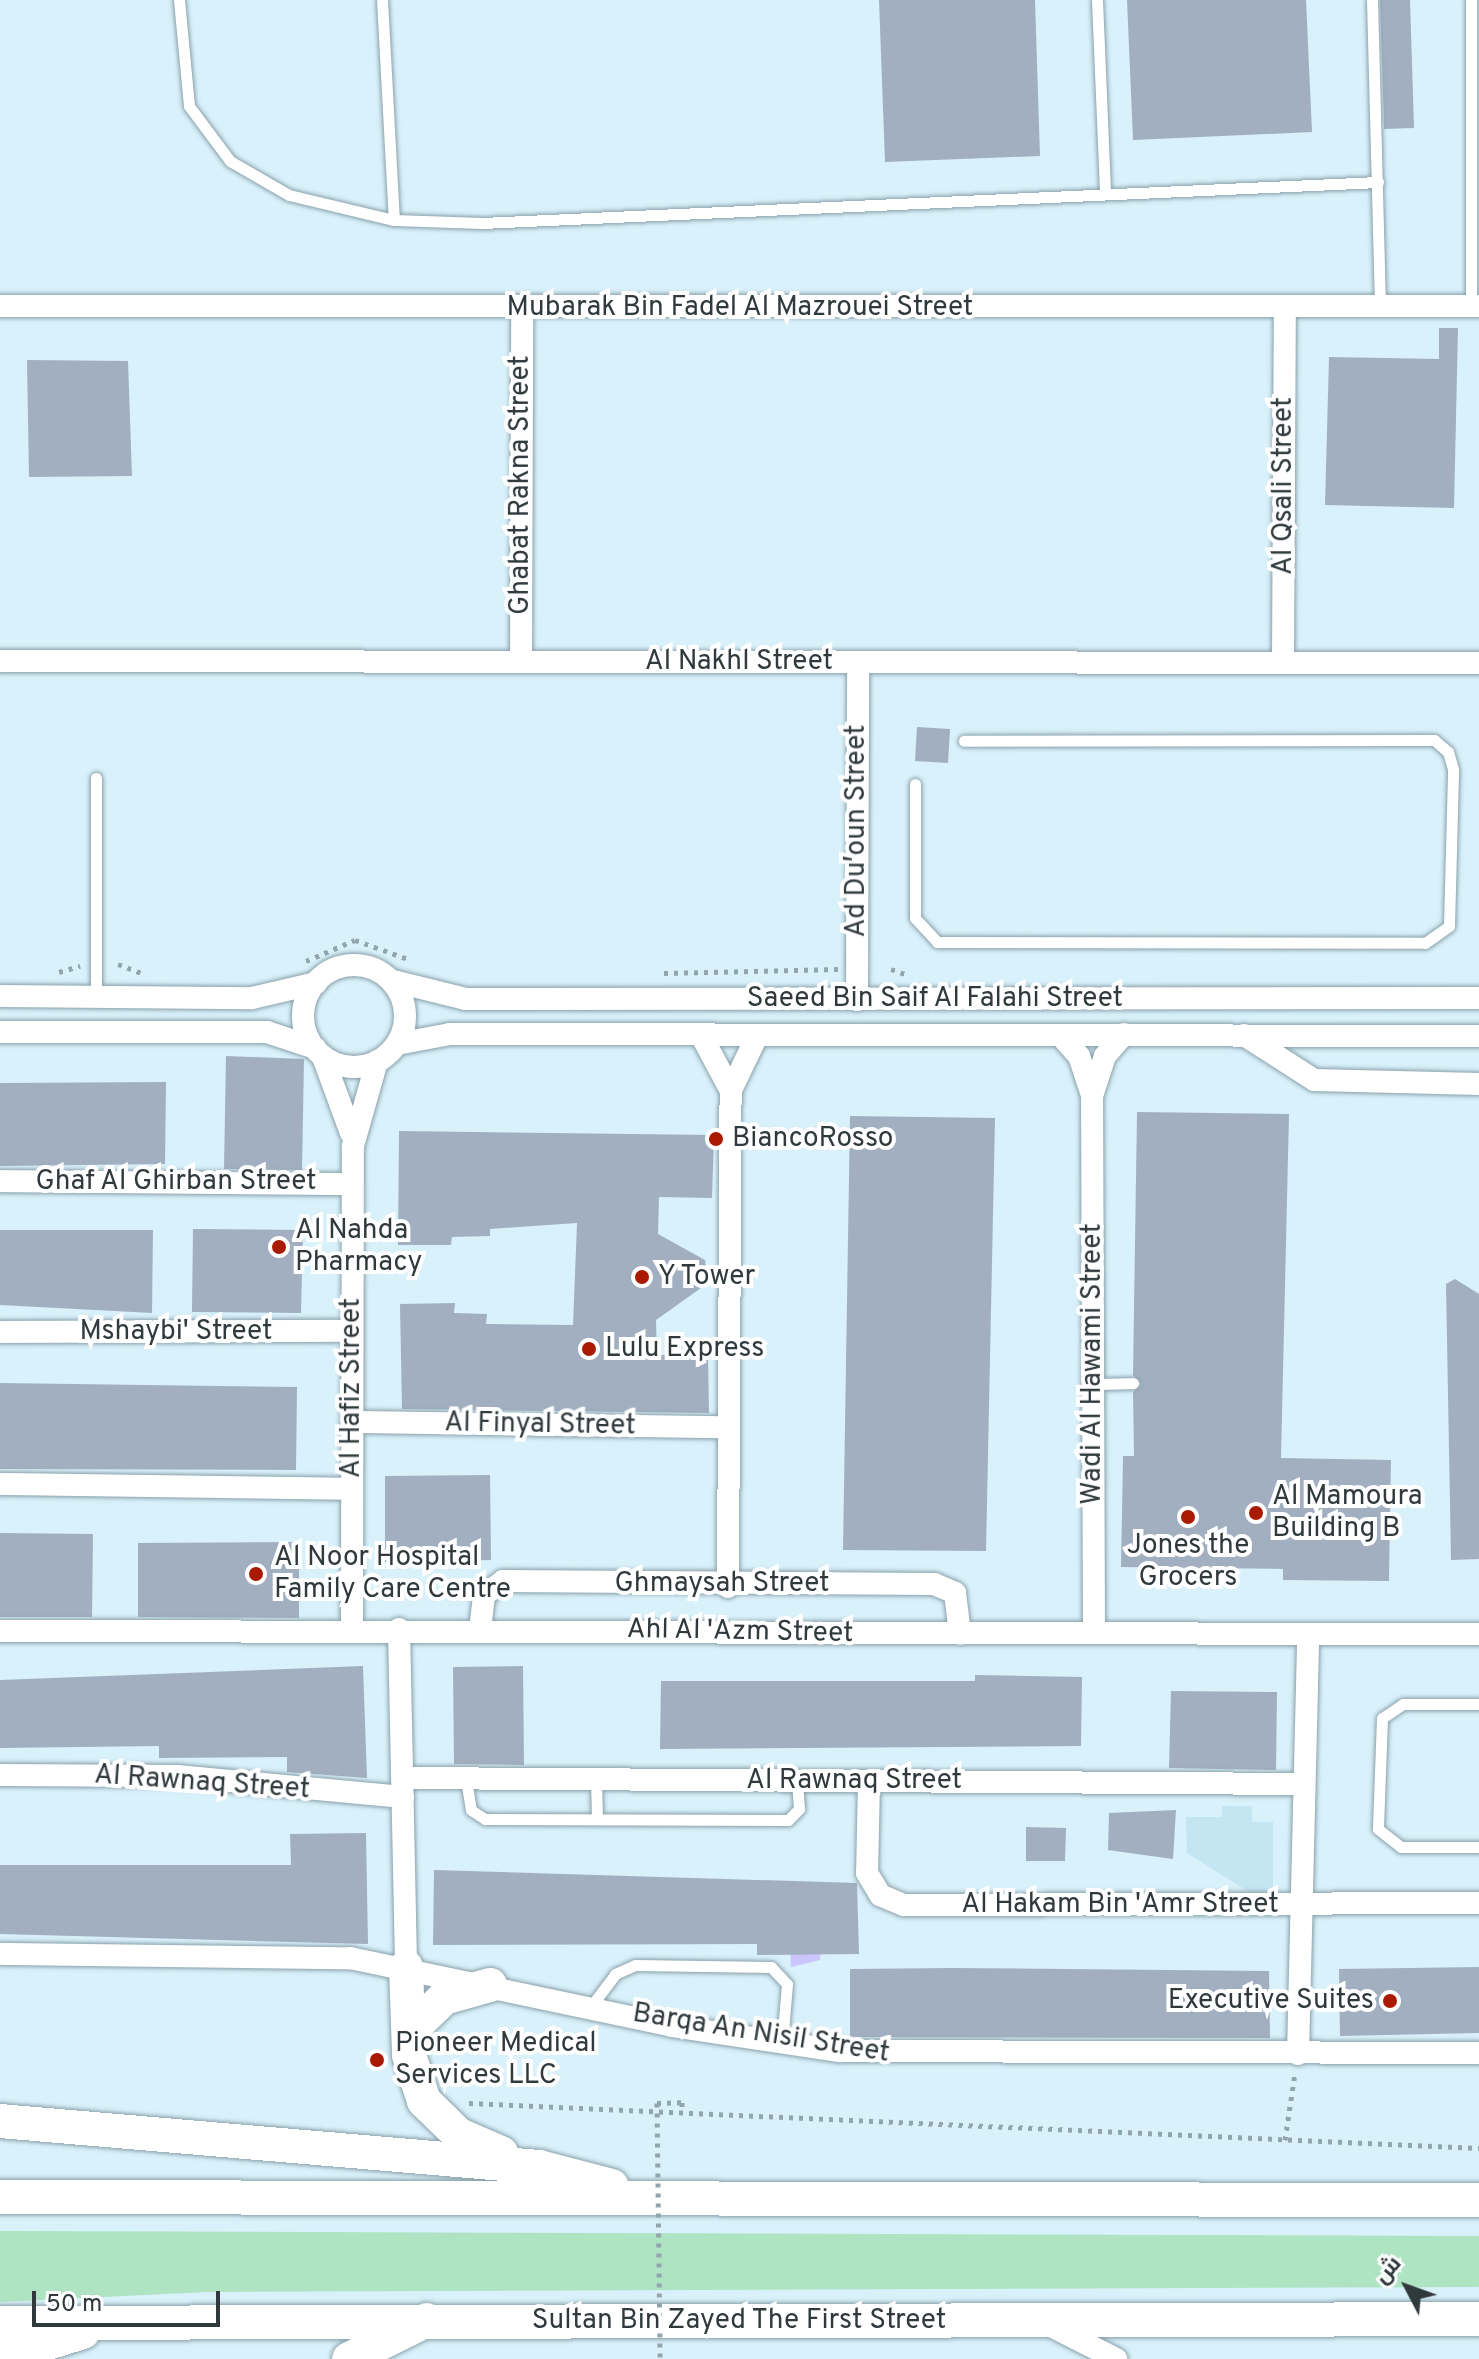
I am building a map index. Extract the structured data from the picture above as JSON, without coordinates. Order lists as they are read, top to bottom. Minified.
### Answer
{"streets":{"main road":["Sultan Bin Zayed The First Street"],"street":["Mubarak Bin Fadel Al Mazrouei Street","Ghabat Rakna Street","Al Qsali Street","Al Nakhl Street","Ad Duʹoun Street","Saeed Bin Saif Al Falahi Street","Ghaf Al Ghirban Street","Mshaybi' Street","Wadi Al Hawami Street","Al Hafiz Street","Al Finyal Street","Ghmaysah Street","Ahl Al 'Azm Street","Al Rawnaq Street","Al Hakam Bin 'Amr Street","Barqa An Nisil Street"]},"crossings":[["Mubarak Bin Fadel Al Mazrouei Street","Ghabat Rakna Street"],["Mubarak Bin Fadel Al Mazrouei Street","Al Qsali Street"],["Ghabat Rakna Street","Al Nakhl Street"],["Al Qsali Street","Al Nakhl Street"],["Al Nakhl Street","Ad Duʹoun Street"],["Ad Duʹoun Street","Saeed Bin Saif Al Falahi Street"],["Saeed Bin Saif Al Falahi Street","Wadi Al Hawami Street"],["Saeed Bin Saif Al Falahi Street","Al Hafiz Street"],["Ghaf Al Ghirban Street","Al Hafiz Street"],["Mshaybi' Street","Al Hafiz Street"],["Wadi Al Hawami Street","Ahl Al 'Azm Street"],["Al Hafiz Street","Al Finyal Street"],["Al Hafiz Street","Ahl Al 'Azm Street"],["Ghmaysah Street","Ahl Al 'Azm Street"],["Al Rawnaq Street","Al Hakam Bin 'Amr Street"]],"places":["BiancoRosso","Al Nahda Pharmacy","Y Tower","Lulu Express","Al Mamoura Building B","Jones the Grocers","Al Noor Hospital Family Care Centre","Executive Suites","Pioneer Medical Services LLC"],"scale_bar":"50 m","north":"top left"}
